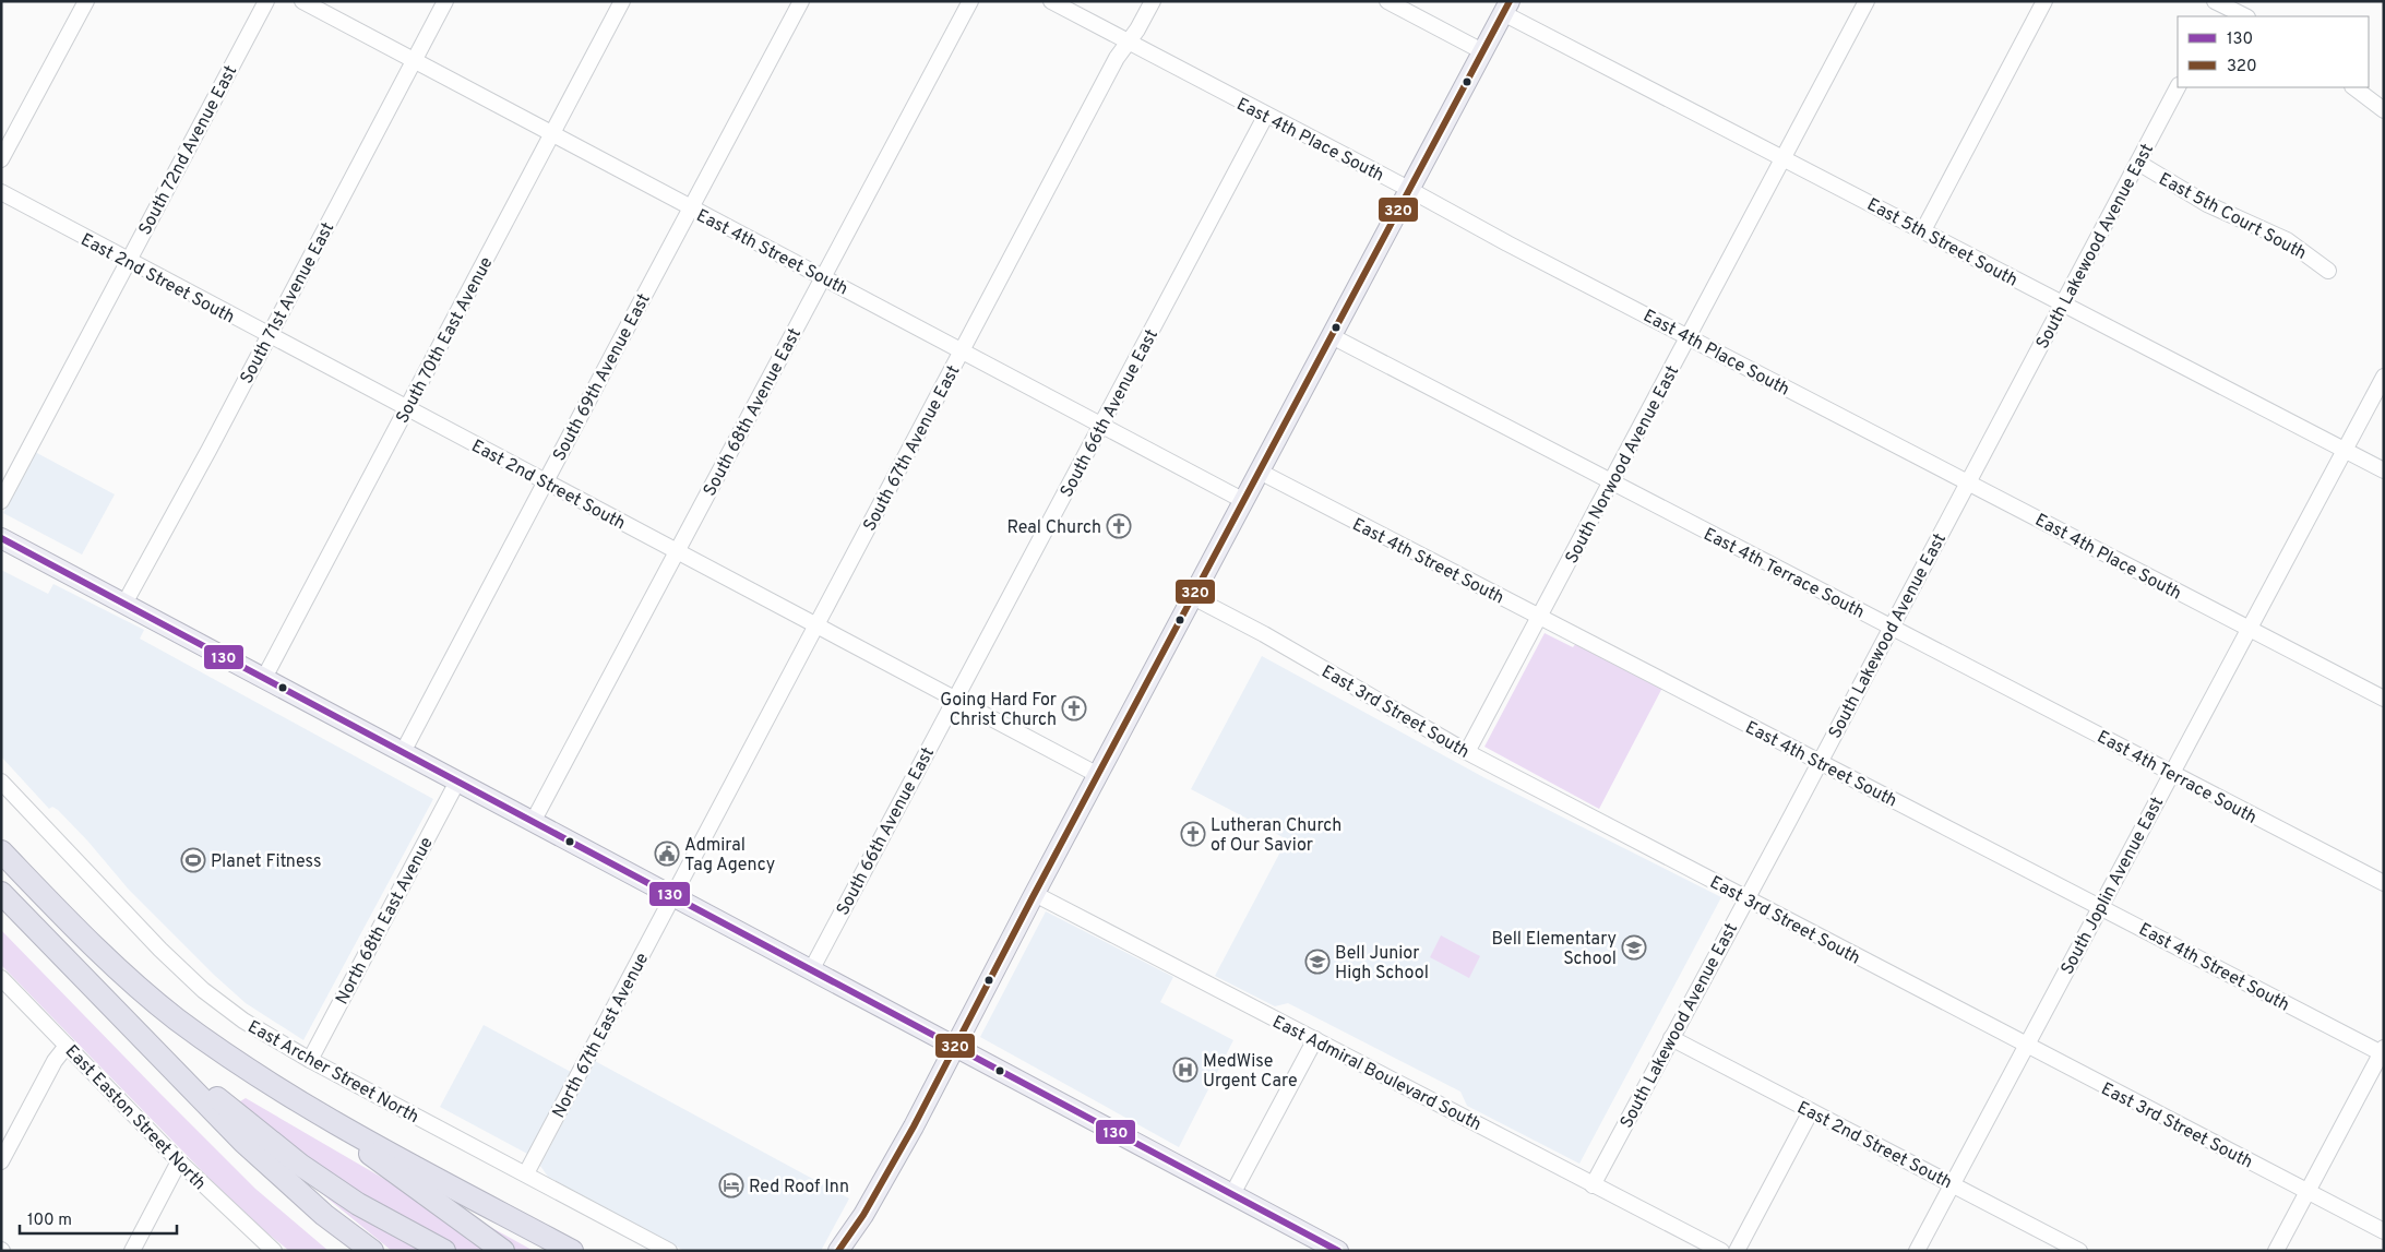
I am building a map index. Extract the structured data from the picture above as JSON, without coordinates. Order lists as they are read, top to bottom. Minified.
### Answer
{"streets":{"street":["East 4th Place South","South 72nd Avenue East","East 5th Court South","East 5th Street South","South Lakewood Avenue East","East 4th Street South","East 2nd Street South","South 71st Avenue East","South 70th East Avenue","South 69th Avenue East","South 68th Avenue East","South 66th Avenue East","South 67th Avenue East","South Norwood Avenue East","East 4th Terrace South","East 3rd Street South","South Joplin Avenue East","North 68th East Avenue","North 67th East Avenue","East Archer Street North","East Admiral Boulevard South","East Easton Street North"]},"crossings":[["East 4th Place South","South Lakewood Avenue East"],["East 4th Place South","South 66th Avenue East"],["East 4th Place South","South 67th Avenue East"],["East 4th Place South","South Norwood Avenue East"],["East 4th Place South","South Joplin Avenue East"],["South 72nd Avenue East","East 2nd Street South"],["East 5th Court South","South Lakewood Avenue East"],["East 5th Street South","South Lakewood Avenue East"],["East 5th Street South","South Norwood Avenue East"],["East 5th Street South","South Joplin Avenue East"],["South Lakewood Avenue East","East 4th Street South"],["South Lakewood Avenue East","East 2nd Street South"],["South Lakewood Avenue East","East 4th Terrace South"],["South Lakewood Avenue East","East 3rd Street South"],["South Lakewood Avenue East","East Admiral Boulevard South"],["East 4th Street South","South 71st Avenue East"],["East 4th Street South","South 70th East Avenue"],["East 4th Street South","South 69th Avenue East"],["East 4th Street South","South 68th Avenue East"],["East 4th Street South","South 66th Avenue East"],["East 4th Street South","South 67th Avenue East"],["East 4th Street South","South Norwood Avenue East"],["East 4th Street South","South Joplin Avenue East"],["East 2nd Street South","South 71st Avenue East"],["East 2nd Street South","South 70th East Avenue"],["East 2nd Street South","South 69th Avenue East"],["East 2nd Street South","South 68th Avenue East"],["East 2nd Street South","South 66th Avenue East"],["East 2nd Street South","South 67th Avenue East"],["East 2nd Street South","South Joplin Avenue East"],["South 67th Avenue East","North 67th East Avenue"],["South Norwood Avenue East","East 4th Terrace South"],["South Norwood Avenue East","East 3rd Street South"],["East 4th Terrace South","South Joplin Avenue East"],["East 3rd Street South","South Joplin Avenue East"],["North 68th East Avenue","East Archer Street North"],["North 67th East Avenue","East Archer Street North"]],"places":{"church":["Real Church","Going Hard For Christ Church","Lutheran Church of Our Savior"],"public building":["Admiral Tag Agency"],"sports":["Planet Fitness"],"school or university":["Bell Elementary School","Bell Junior High School"],"hospital":["MedWise Urgent Care"],"hotel":["Red Roof Inn"]},"lines":["transit line 320","transit line 130"],"legend":["130","320"],"scale_bar":"100 m"}
